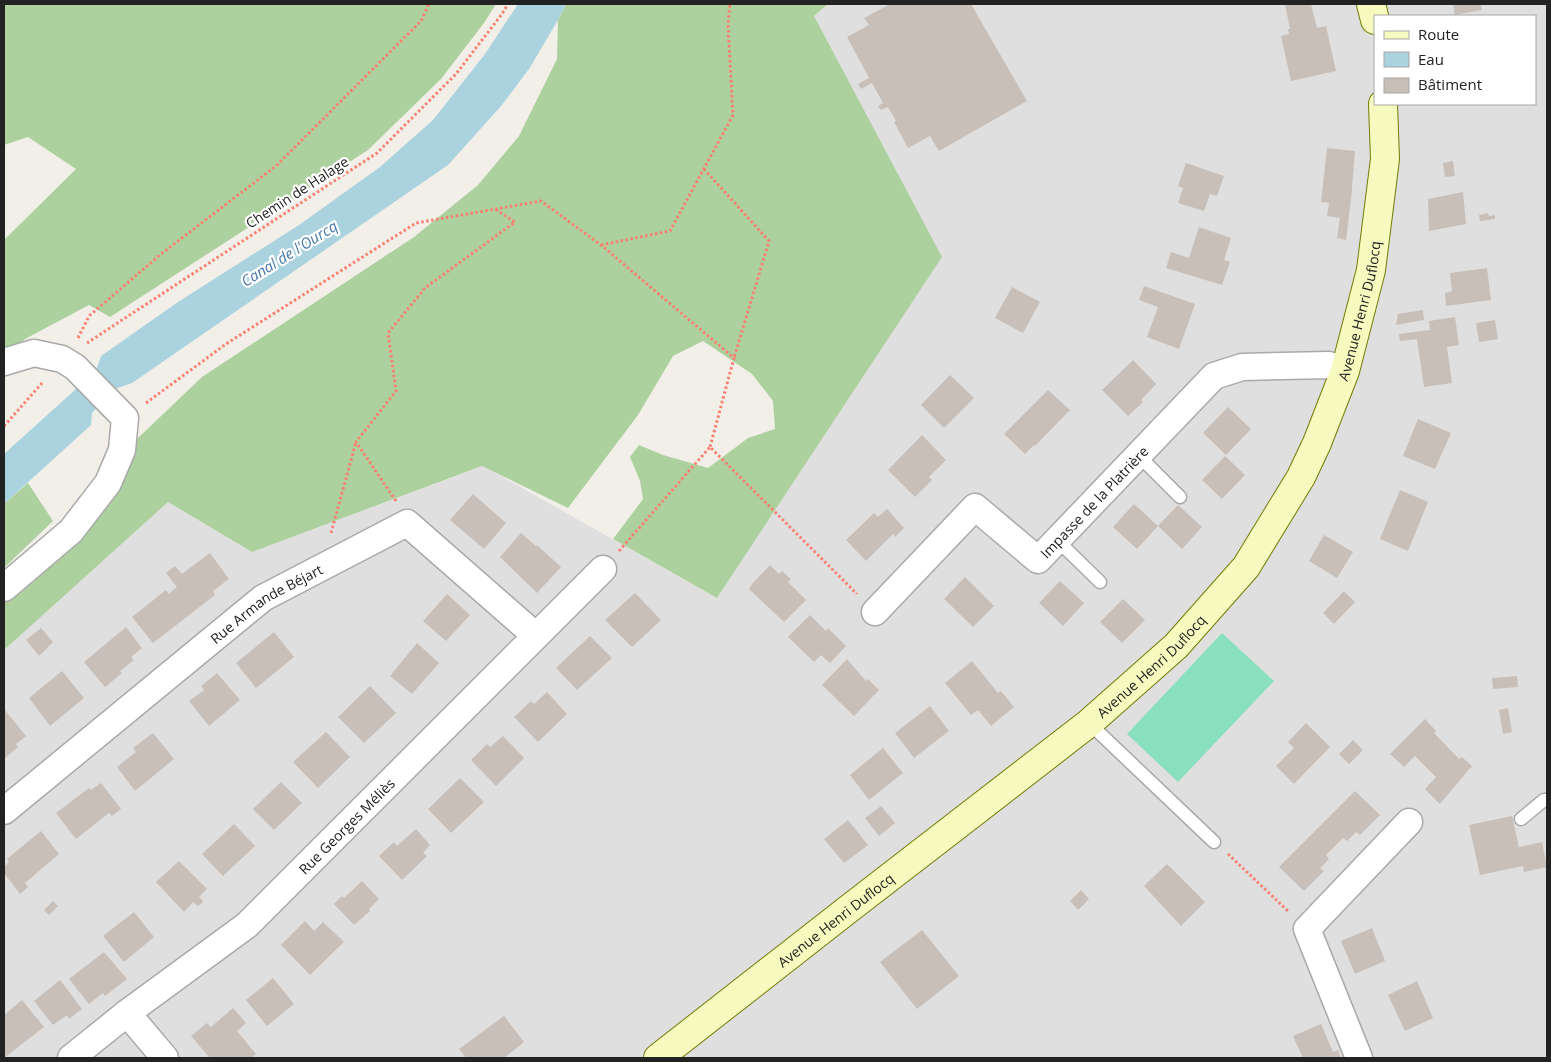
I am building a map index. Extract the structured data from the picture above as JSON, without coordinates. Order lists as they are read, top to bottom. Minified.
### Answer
{"streets":{"street":["Avenue Henri Duflocq","Impasse de la Platrière","Rue Armande Béjart","Rue Georges Méliès"],"path":["Chemin de Halage"]},"crossings":[["Avenue Henri Duflocq","Impasse de la Platrière"]],"water":["Canal de l'Ourcq"],"legend":["Route","Eau","Bâtiment"]}
